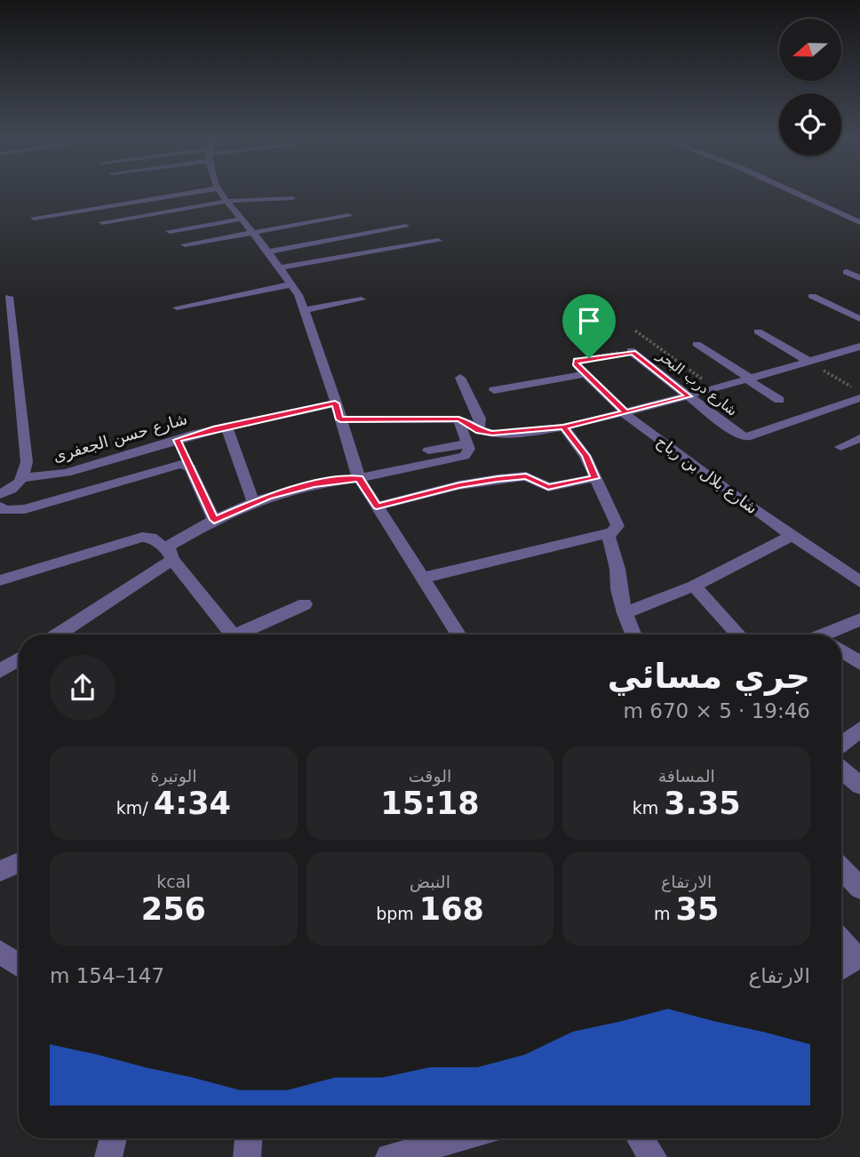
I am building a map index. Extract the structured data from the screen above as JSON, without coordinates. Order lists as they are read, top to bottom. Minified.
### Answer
{"streets":{"street":["شارع درب البحر","شارع حسن الجعفرى","شارع بلال بن رباح"]},"north":"left","page":{"heading":["جري مسائي","19:46 · 5 × 670 m"],"stats":[["المسافة","3.35 km"],["الوقت","15:18"],["الوتيرة","4:34 /km"],["الارتفاع","35 m"],["النبض","168 bpm"],["kcal","256"]],"chart":["الارتفاع","147–154 m"]}}
